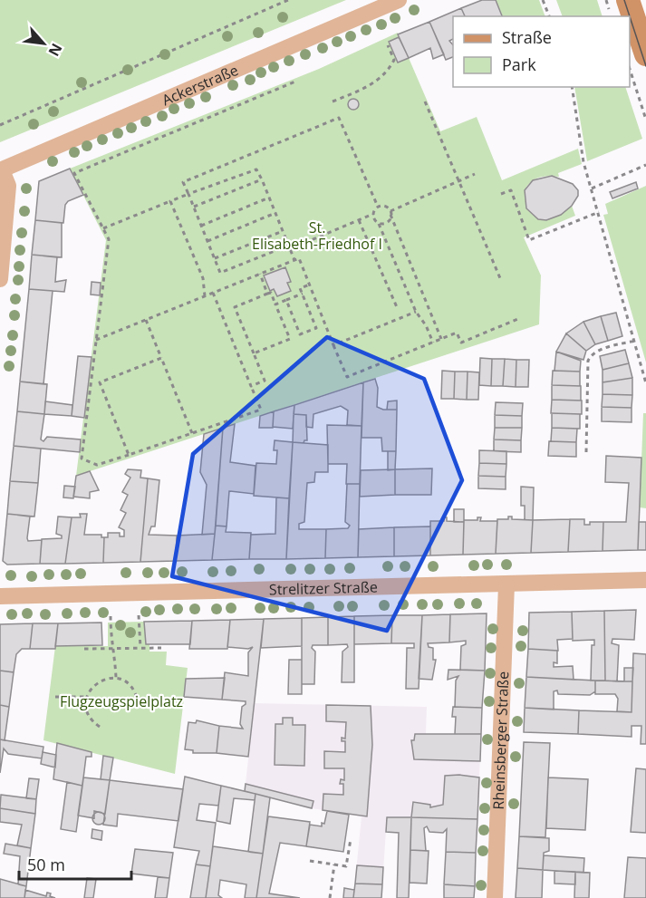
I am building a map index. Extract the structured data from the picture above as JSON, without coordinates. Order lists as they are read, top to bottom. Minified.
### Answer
{"streets":{"street":["Ackerstraße","Strelitzer Straße","Rheinsberger Straße"]},"crossings":[["Strelitzer Straße","Rheinsberger Straße"]],"parks":["St. Elisabeth-Friedhof I","Flugzeugspielplatz"],"legend":["Straße","Park"],"scale_bar":"50 m","north":"bottom right"}
